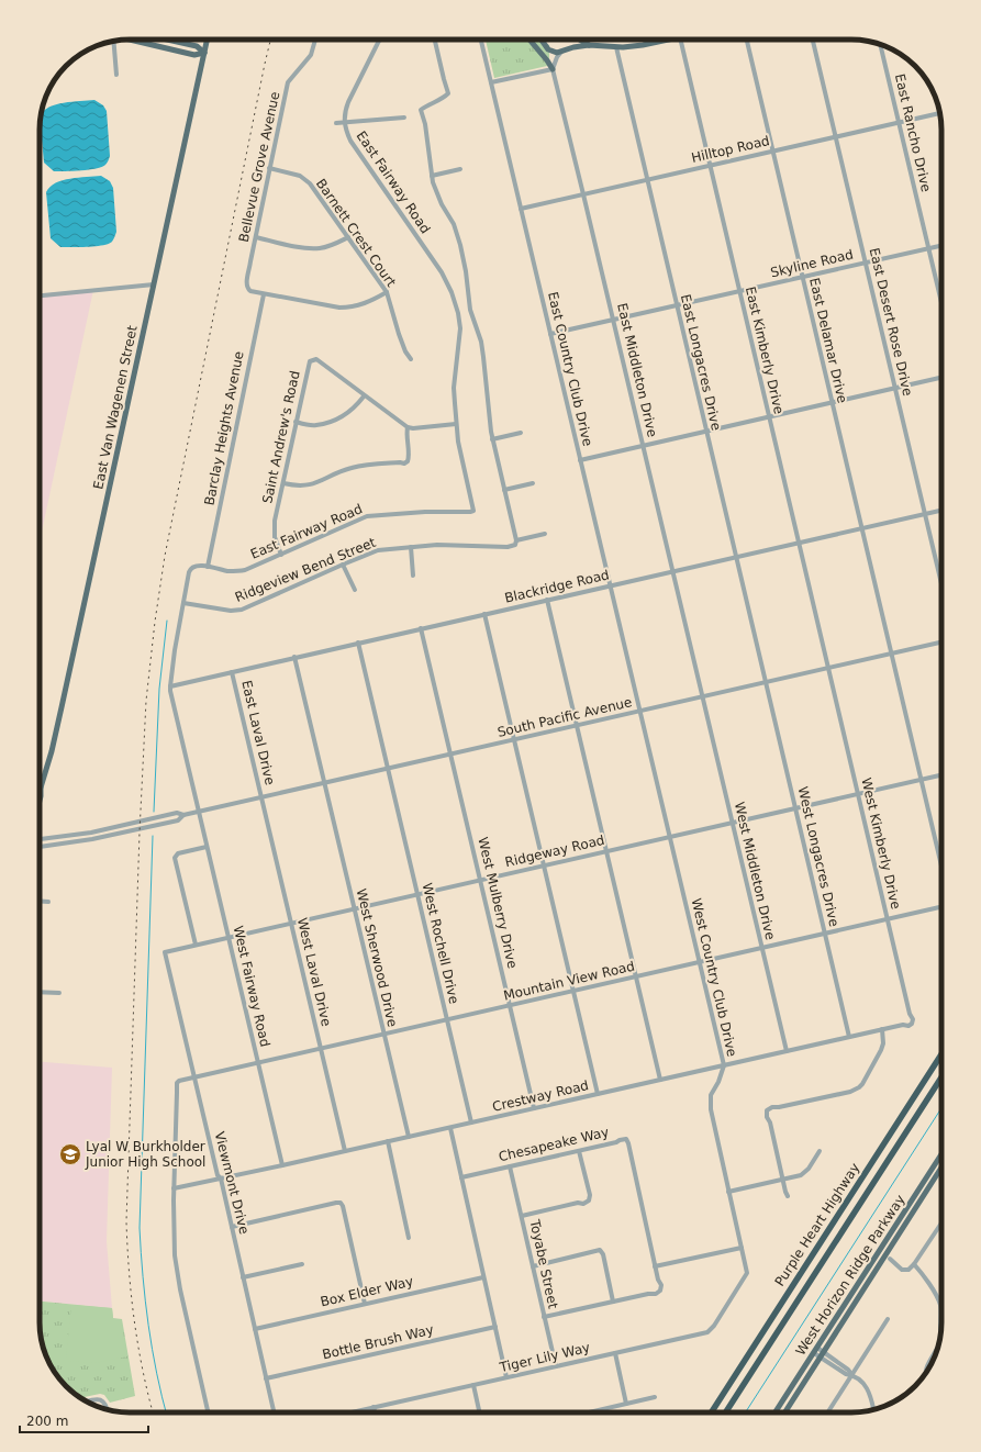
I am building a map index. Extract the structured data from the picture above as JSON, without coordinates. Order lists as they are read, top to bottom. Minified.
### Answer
{"streets":{"highway":["Purple Heart Highway"],"main road":["East Van Wagenen Street","West Horizon Ridge Parkway"],"street":["East Rancho Drive","Hilltop Road","Bellevue Grove Avenue","East Fairway Road","Barnett Crest Court","Skyline Road","East Desert Rose Drive","East Delamar Drive","East Kimberly Drive","East Longacres Drive","East Country Club Drive","East Middleton Drive","Barclay Heights Avenue","Saint Andrew's Road","Ridgeview Bend Street","Blackridge Road","South Pacific Avenue","East Laval Drive","West Kimberly Drive","Ridgeway Road","West Longacres Drive","West Middleton Drive","West Mulberry Drive","West Rochell Drive","West Sherwood Drive","West Laval Drive","West Country Club Drive","Mountain View Road","West Fairway Road","Crestway Road","Chesapeake Way","Viewmont Drive","Toyabe Street","Box Elder Way","Bottle Brush Way","Tiger Lily Way"]},"crossings":[["East Rancho Drive","Hilltop Road"],["East Rancho Drive","Skyline Road"],["Hilltop Road","East Desert Rose Drive"],["Hilltop Road","East Delamar Drive"],["Hilltop Road","East Kimberly Drive"],["Hilltop Road","East Longacres Drive"],["Hilltop Road","East Country Club Drive"],["Hilltop Road","East Middleton Drive"],["Bellevue Grove Avenue","Barnett Crest Court"],["Bellevue Grove Avenue","Barclay Heights Avenue"],["East Fairway Road","Barclay Heights Avenue"],["East Fairway Road","Saint Andrew's Road"],["East Fairway Road","Ridgeview Bend Street"],["East Fairway Road","Blackridge Road"],["East Fairway Road","South Pacific Avenue"],["East Fairway Road","West Fairway Road"],["Skyline Road","East Desert Rose Drive"],["Skyline Road","East Delamar Drive"],["Skyline Road","East Kimberly Drive"],["Skyline Road","East Longacres Drive"],["Skyline Road","East Country Club Drive"],["Skyline Road","East Middleton Drive"],["East Desert Rose Drive","Blackridge Road"],["East Delamar Drive","Blackridge Road"],["East Delamar Drive","South Pacific Avenue"],["East Delamar Drive","Ridgeway Road"],["East Kimberly Drive","Blackridge Road"],["East Kimberly Drive","South Pacific Avenue"],["East Kimberly Drive","West Kimberly Drive"],["East Longacres Drive","Blackridge Road"],["East Longacres Drive","South Pacific Avenue"],["East Longacres Drive","West Longacres Drive"],["East Country Club Drive","Blackridge Road"],["East Country Club Drive","South Pacific Avenue"],["East Country Club Drive","West Country Club Drive"],["East Middleton Drive","Blackridge Road"],["East Middleton Drive","South Pacific Avenue"],["East Middleton Drive","West Middleton Drive"],["Blackridge Road","East Laval Drive"],["Blackridge Road","West Mulberry Drive"],["Blackridge Road","West Rochell Drive"],["Blackridge Road","West Sherwood Drive"],["South Pacific Avenue","East Laval Drive"],["South Pacific Avenue","West Kimberly Drive"],["South Pacific Avenue","West Longacres Drive"],["South Pacific Avenue","West Middleton Drive"],["South Pacific Avenue","West Mulberry Drive"],["South Pacific Avenue","West Rochell Drive"],["South Pacific Avenue","West Sherwood Drive"],["South Pacific Avenue","West Laval Drive"],["South Pacific Avenue","West Country Club Drive"],["South Pacific Avenue","West Fairway Road"],["East Laval Drive","West Laval Drive"],["West Kimberly Drive","Ridgeway Road"],["West Kimberly Drive","Mountain View Road"],["West Kimberly Drive","Crestway Road"],["Ridgeway Road","West Longacres Drive"],["Ridgeway Road","West Middleton Drive"],["Ridgeway Road","West Mulberry Drive"],["Ridgeway Road","West Rochell Drive"],["Ridgeway Road","West Sherwood Drive"],["Ridgeway Road","West Laval Drive"],["Ridgeway Road","West Country Club Drive"],["Ridgeway Road","West Fairway Road"],["Ridgeway Road","Viewmont Drive"],["West Longacres Drive","Mountain View Road"],["West Longacres Drive","Crestway Road"],["West Middleton Drive","Mountain View Road"],["West Middleton Drive","Crestway Road"],["West Mulberry Drive","Mountain View Road"],["West Mulberry Drive","Crestway Road"],["West Rochell Drive","Mountain View Road"],["West Rochell Drive","Crestway Road"],["West Sherwood Drive","Mountain View Road"],["West Sherwood Drive","Crestway Road"],["West Laval Drive","Mountain View Road"],["West Laval Drive","Crestway Road"],["West Country Club Drive","Mountain View Road"],["West Country Club Drive","Crestway Road"],["West Country Club Drive","Tiger Lily Way"],["Mountain View Road","West Fairway Road"],["Mountain View Road","Crestway Road"],["Mountain View Road","Viewmont Drive"],["West Fairway Road","Crestway Road"],["Crestway Road","Viewmont Drive"],["Chesapeake Way","Toyabe Street"],["Viewmont Drive","Box Elder Way"],["Viewmont Drive","Bottle Brush Way"],["Toyabe Street","Tiger Lily Way"]],"places":{"school or university":["Lyal W Burkholder Junior High School"]},"scale_bar":"200 m"}
